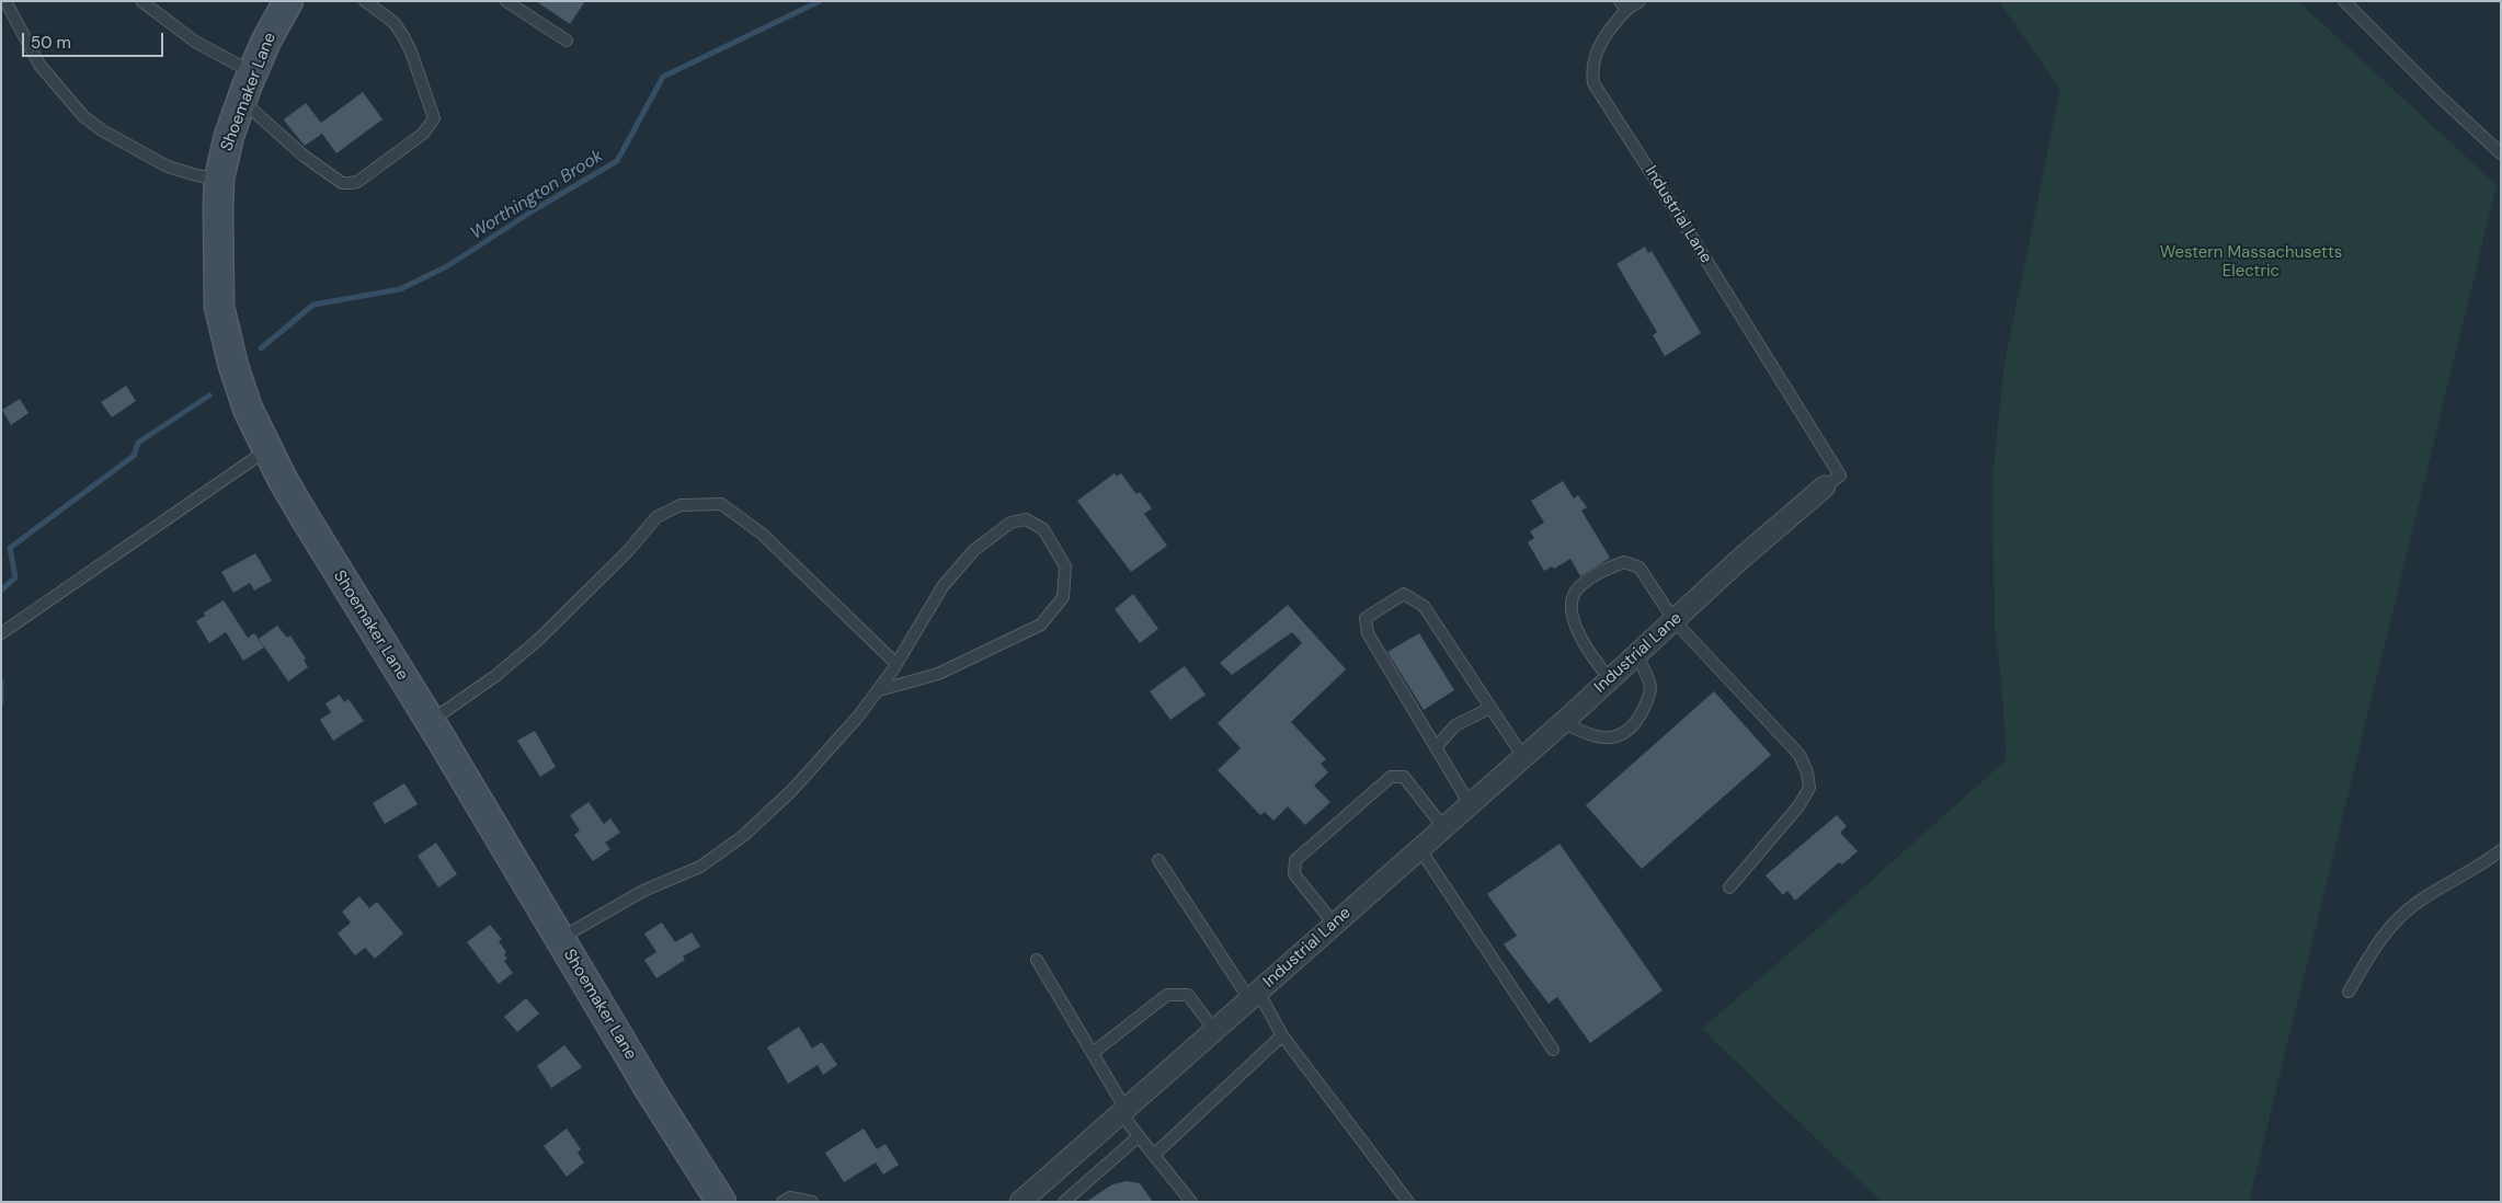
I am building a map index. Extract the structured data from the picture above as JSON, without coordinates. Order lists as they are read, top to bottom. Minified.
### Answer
{"streets":{"street":["Shoemaker Lane","Industrial Lane"]},"water":["Worthington Brook"],"parks":["Western Massachusetts Electric"],"scale_bar":"50 m"}
